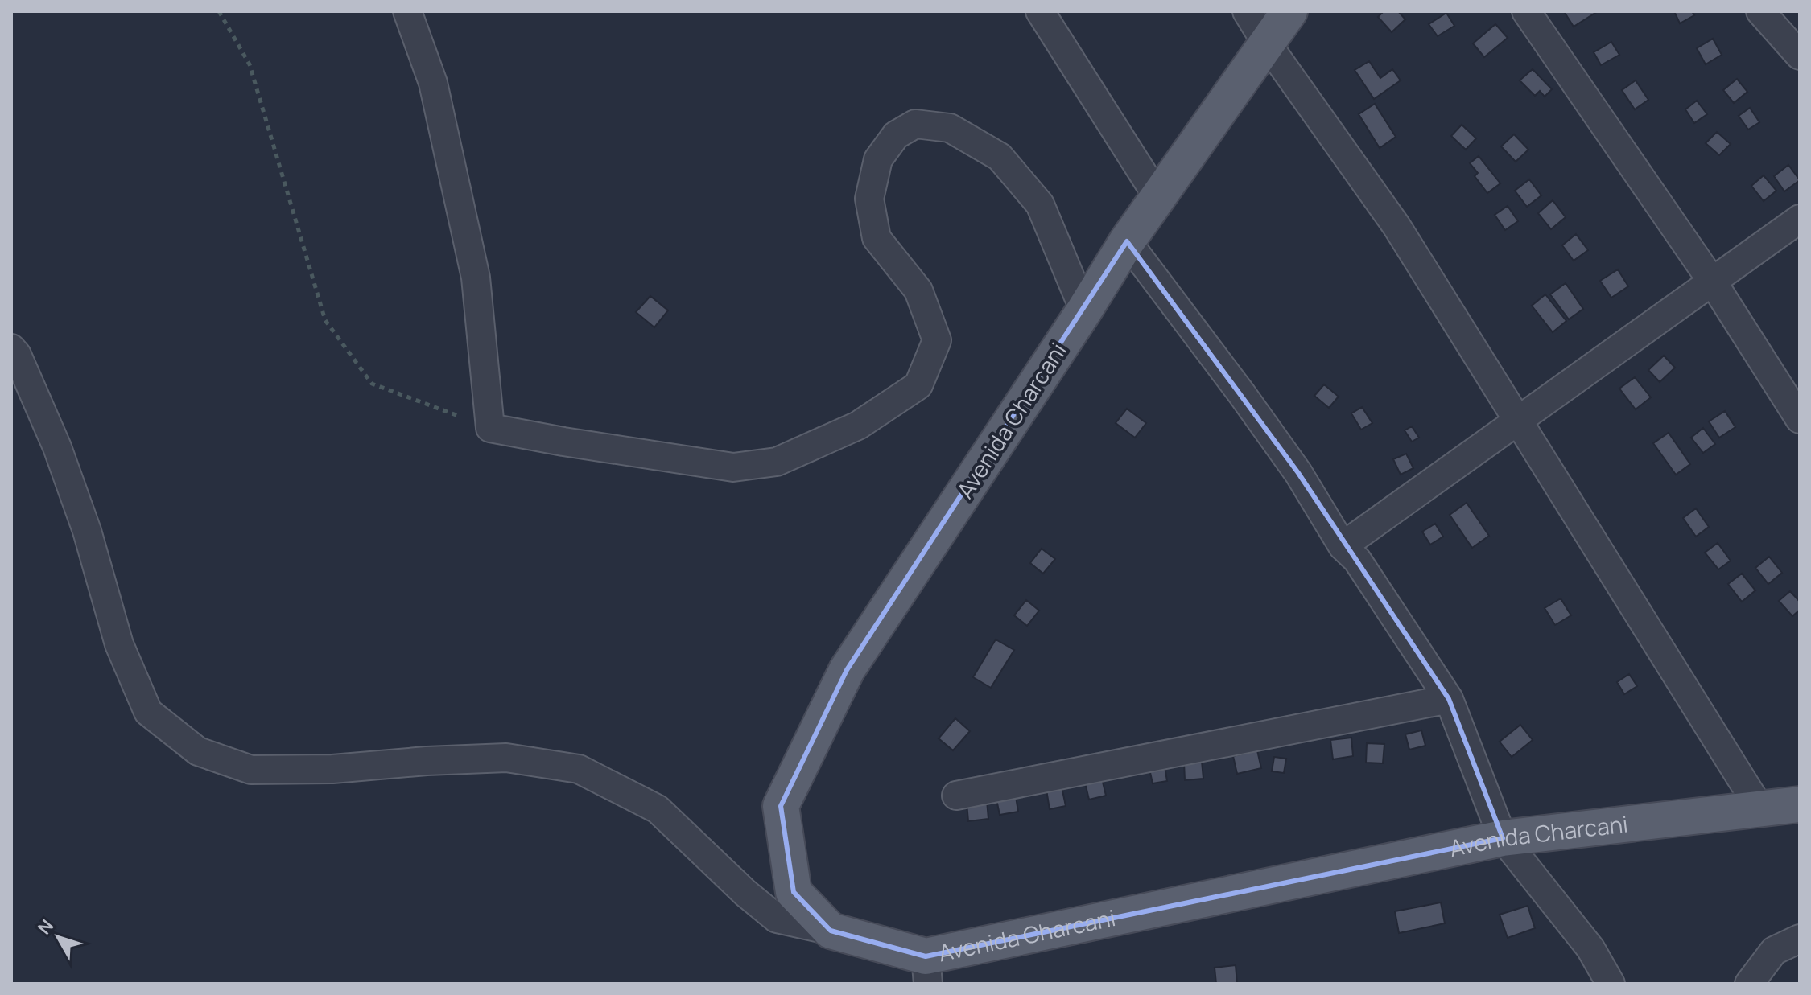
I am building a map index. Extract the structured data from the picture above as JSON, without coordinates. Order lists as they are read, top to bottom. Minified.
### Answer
{"streets":{"main road":["Avenida Charcani"]},"north":"top left"}
